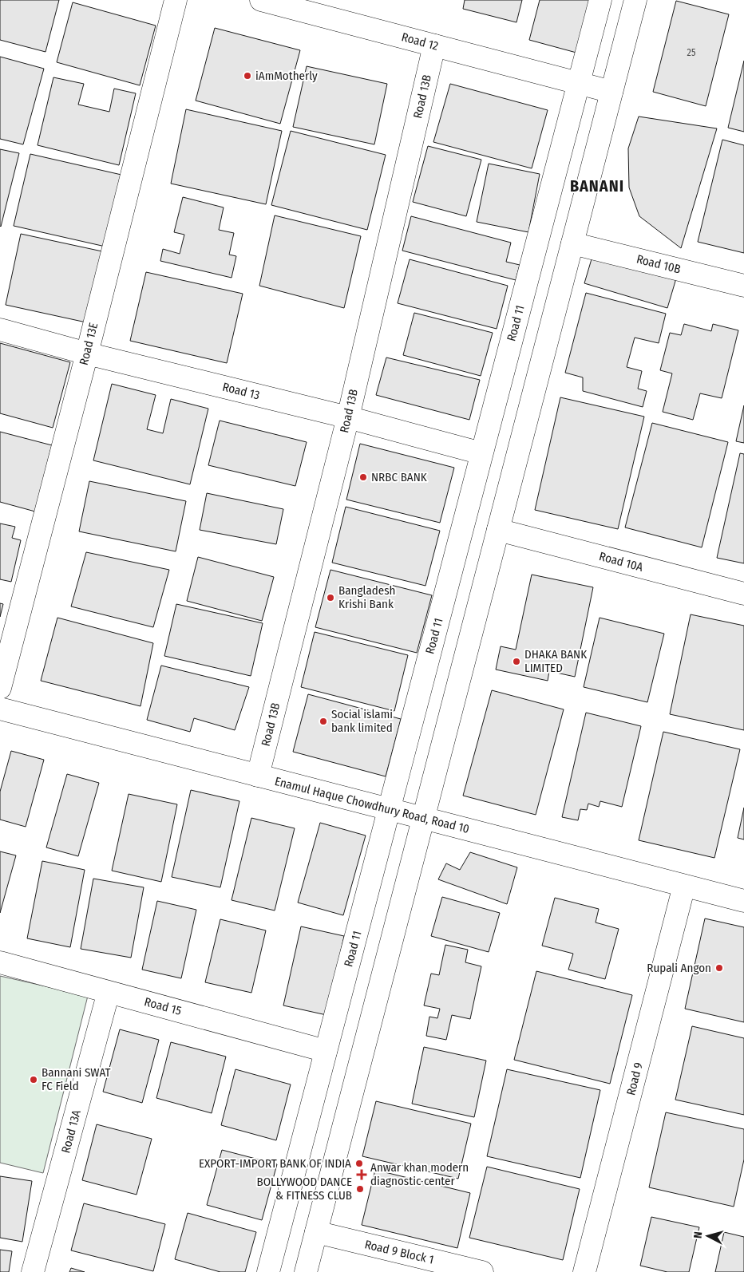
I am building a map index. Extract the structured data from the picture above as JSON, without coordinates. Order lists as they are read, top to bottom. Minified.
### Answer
{"streets":{"street":["Road 12","Road 13B","Road 10B","Road 11","Road 13E","Road 13","Road 10A","Enamul Haque Chowdhury Road, Road 10","Road 15","Road 9","Road 13A","Road 9 Block 1"]},"crossings":[["Road 12","Road 13B"],["Road 12","Road 11"],["Road 13B","Road 13"],["Road 13B","Enamul Haque Chowdhury Road, Road 10"],["Road 11","Road 13"],["Road 11","Enamul Haque Chowdhury Road, Road 10"],["Road 11","Road 15"],["Road 13E","Road 13"],["Enamul Haque Chowdhury Road, Road 10","Road 9"],["Road 15","Road 13A"]],"districts":["BANANI"],"places":{"other":["iAmMotherly","NRBC BANK","Bangladesh Krishi Bank","DHAKA BANK LIMITED","Social islami bank limited","Rupali Angon","Bannani SWAT FC Field","EXPORT-IMPORT BANK OF INDIA","BOLLYWOOD DANCE & FITNESS CLUB"],"health":["Anwar khan modern diagnostic center"]},"house_numbers":["25"],"north":"left"}
